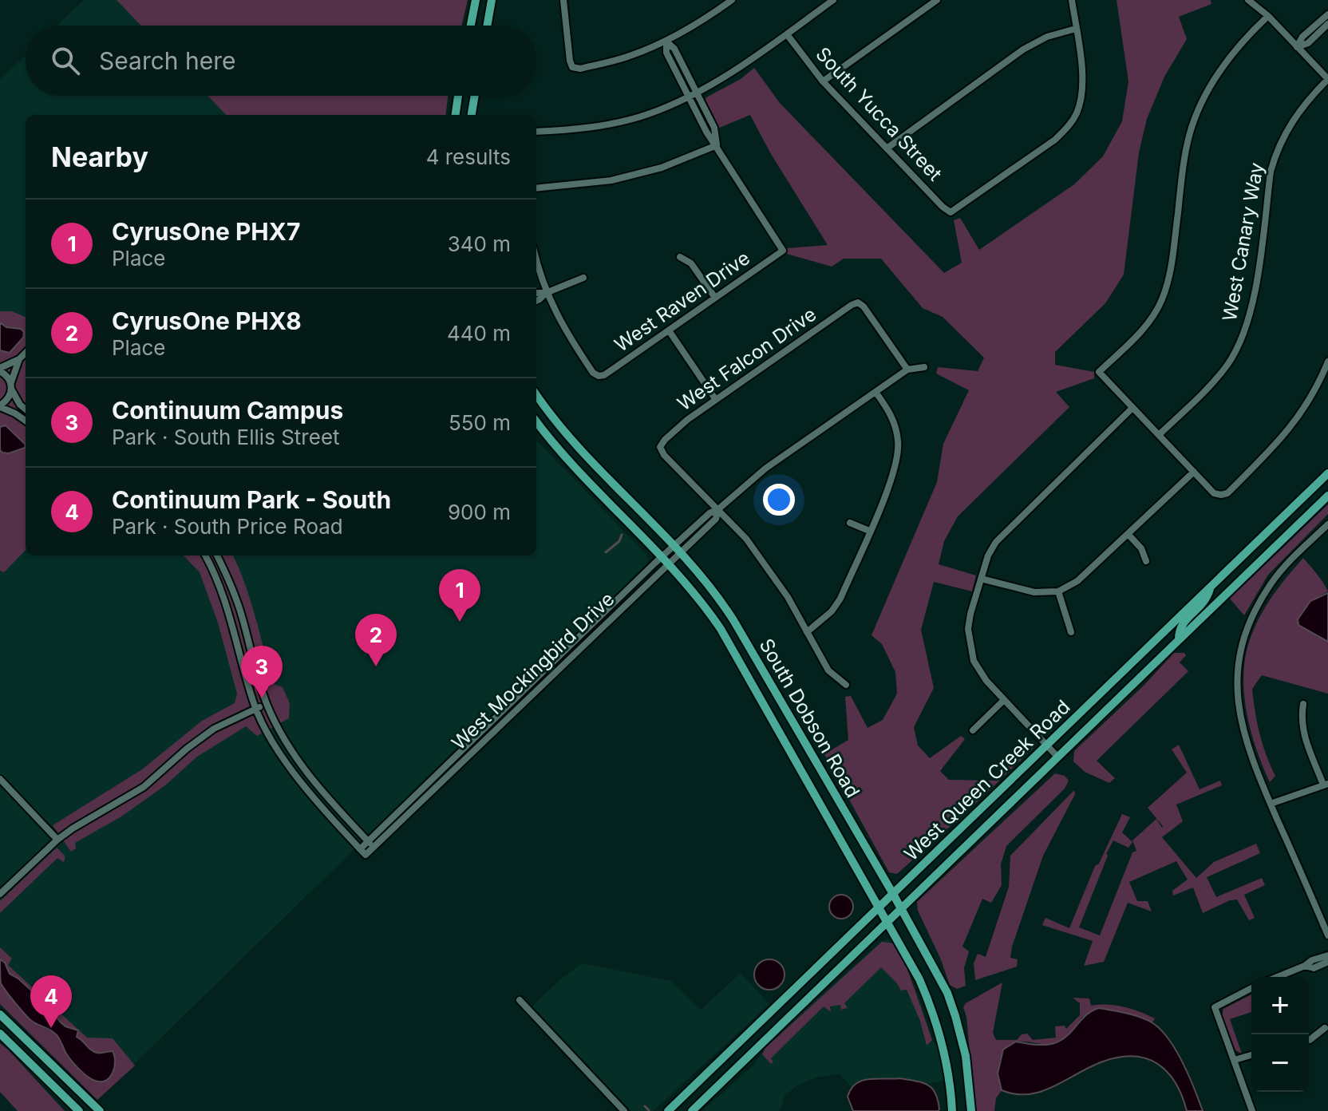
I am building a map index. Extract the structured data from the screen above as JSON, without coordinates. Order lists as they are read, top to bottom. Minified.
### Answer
{"streets":{"main road":["South Dobson Road","West Queen Creek Road"],"street":["South Yucca Street","West Canary Way","West Raven Drive","West Falcon Drive","West Mockingbird Drive"]},"crossings":[["West Falcon Drive","West Mockingbird Drive"],["West Mockingbird Drive","South Dobson Road"],["South Dobson Road","West Queen Creek Road"]],"page":{"search":"Search here","heading":["Nearby","4 results"],"list":[{"mark":"1","name":"CyrusOne PHX7","note":"Place","value":"340 m"},{"mark":"2","name":"CyrusOne PHX8","note":"Place","value":"440 m"},{"mark":"3","name":"Continuum Campus","note":"Park · South Ellis Street","value":"550 m"},{"mark":"4","name":"Continuum Park - South","note":"Park · South Price Road","value":"900 m"}],"pins":["1","2","3","4"],"map_buttons":["+","−"]}}
